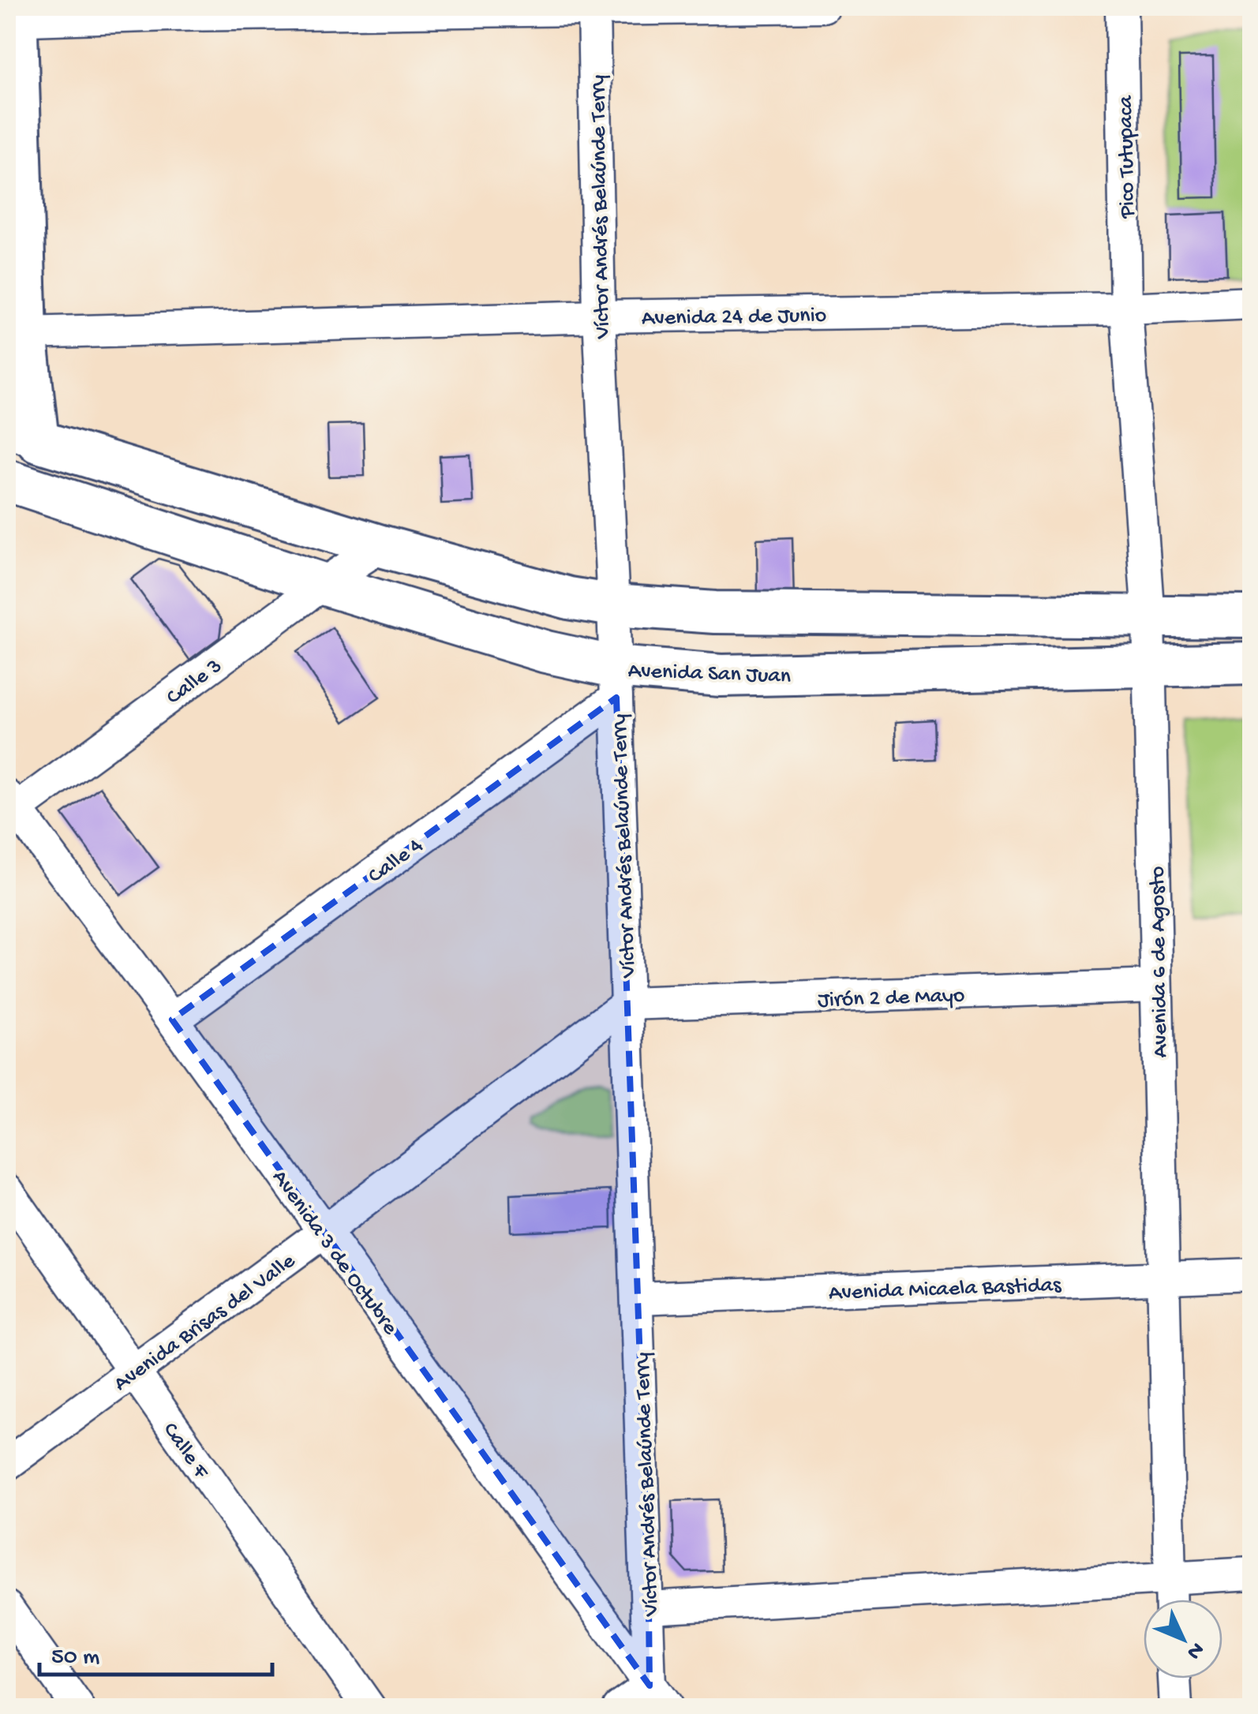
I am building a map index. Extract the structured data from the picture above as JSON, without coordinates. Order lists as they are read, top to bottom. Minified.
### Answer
{"streets":{"main road":["Avenida San Juan"],"street":["Pico Tutupaca","Víctor Andrés Belaúnde Terry","Avenida 24 de Junio","Calle 3","Calle 4","Avenida 6 de Agosto","Jirón 2 de Mayo","Avenida 3 de Octubre","Avenida Micaela Bastidas","Avenida Brisas del Valle","Calle F"]},"crossings":[["Pico Tutupaca","Avenida 24 de Junio"],["Pico Tutupaca","Avenida 6 de Agosto"],["Víctor Andrés Belaúnde Terry","Avenida 24 de Junio"],["Víctor Andrés Belaúnde Terry","Avenida San Juan"],["Víctor Andrés Belaúnde Terry","Calle 4"],["Víctor Andrés Belaúnde Terry","Jirón 2 de Mayo"],["Víctor Andrés Belaúnde Terry","Avenida 3 de Octubre"],["Víctor Andrés Belaúnde Terry","Avenida Micaela Bastidas"],["Víctor Andrés Belaúnde Terry","Avenida Brisas del Valle"],["Avenida 24 de Junio","Avenida 6 de Agosto"],["Avenida San Juan","Calle 3"],["Avenida San Juan","Calle 4"],["Avenida San Juan","Avenida 6 de Agosto"],["Calle 3","Avenida 3 de Octubre"],["Calle 4","Avenida 3 de Octubre"],["Avenida 6 de Agosto","Jirón 2 de Mayo"],["Avenida 6 de Agosto","Avenida Micaela Bastidas"],["Jirón 2 de Mayo","Avenida Brisas del Valle"],["Avenida 3 de Octubre","Avenida Brisas del Valle"],["Avenida Brisas del Valle","Calle F"]],"scale_bar":"50 m","north":"bottom right"}
